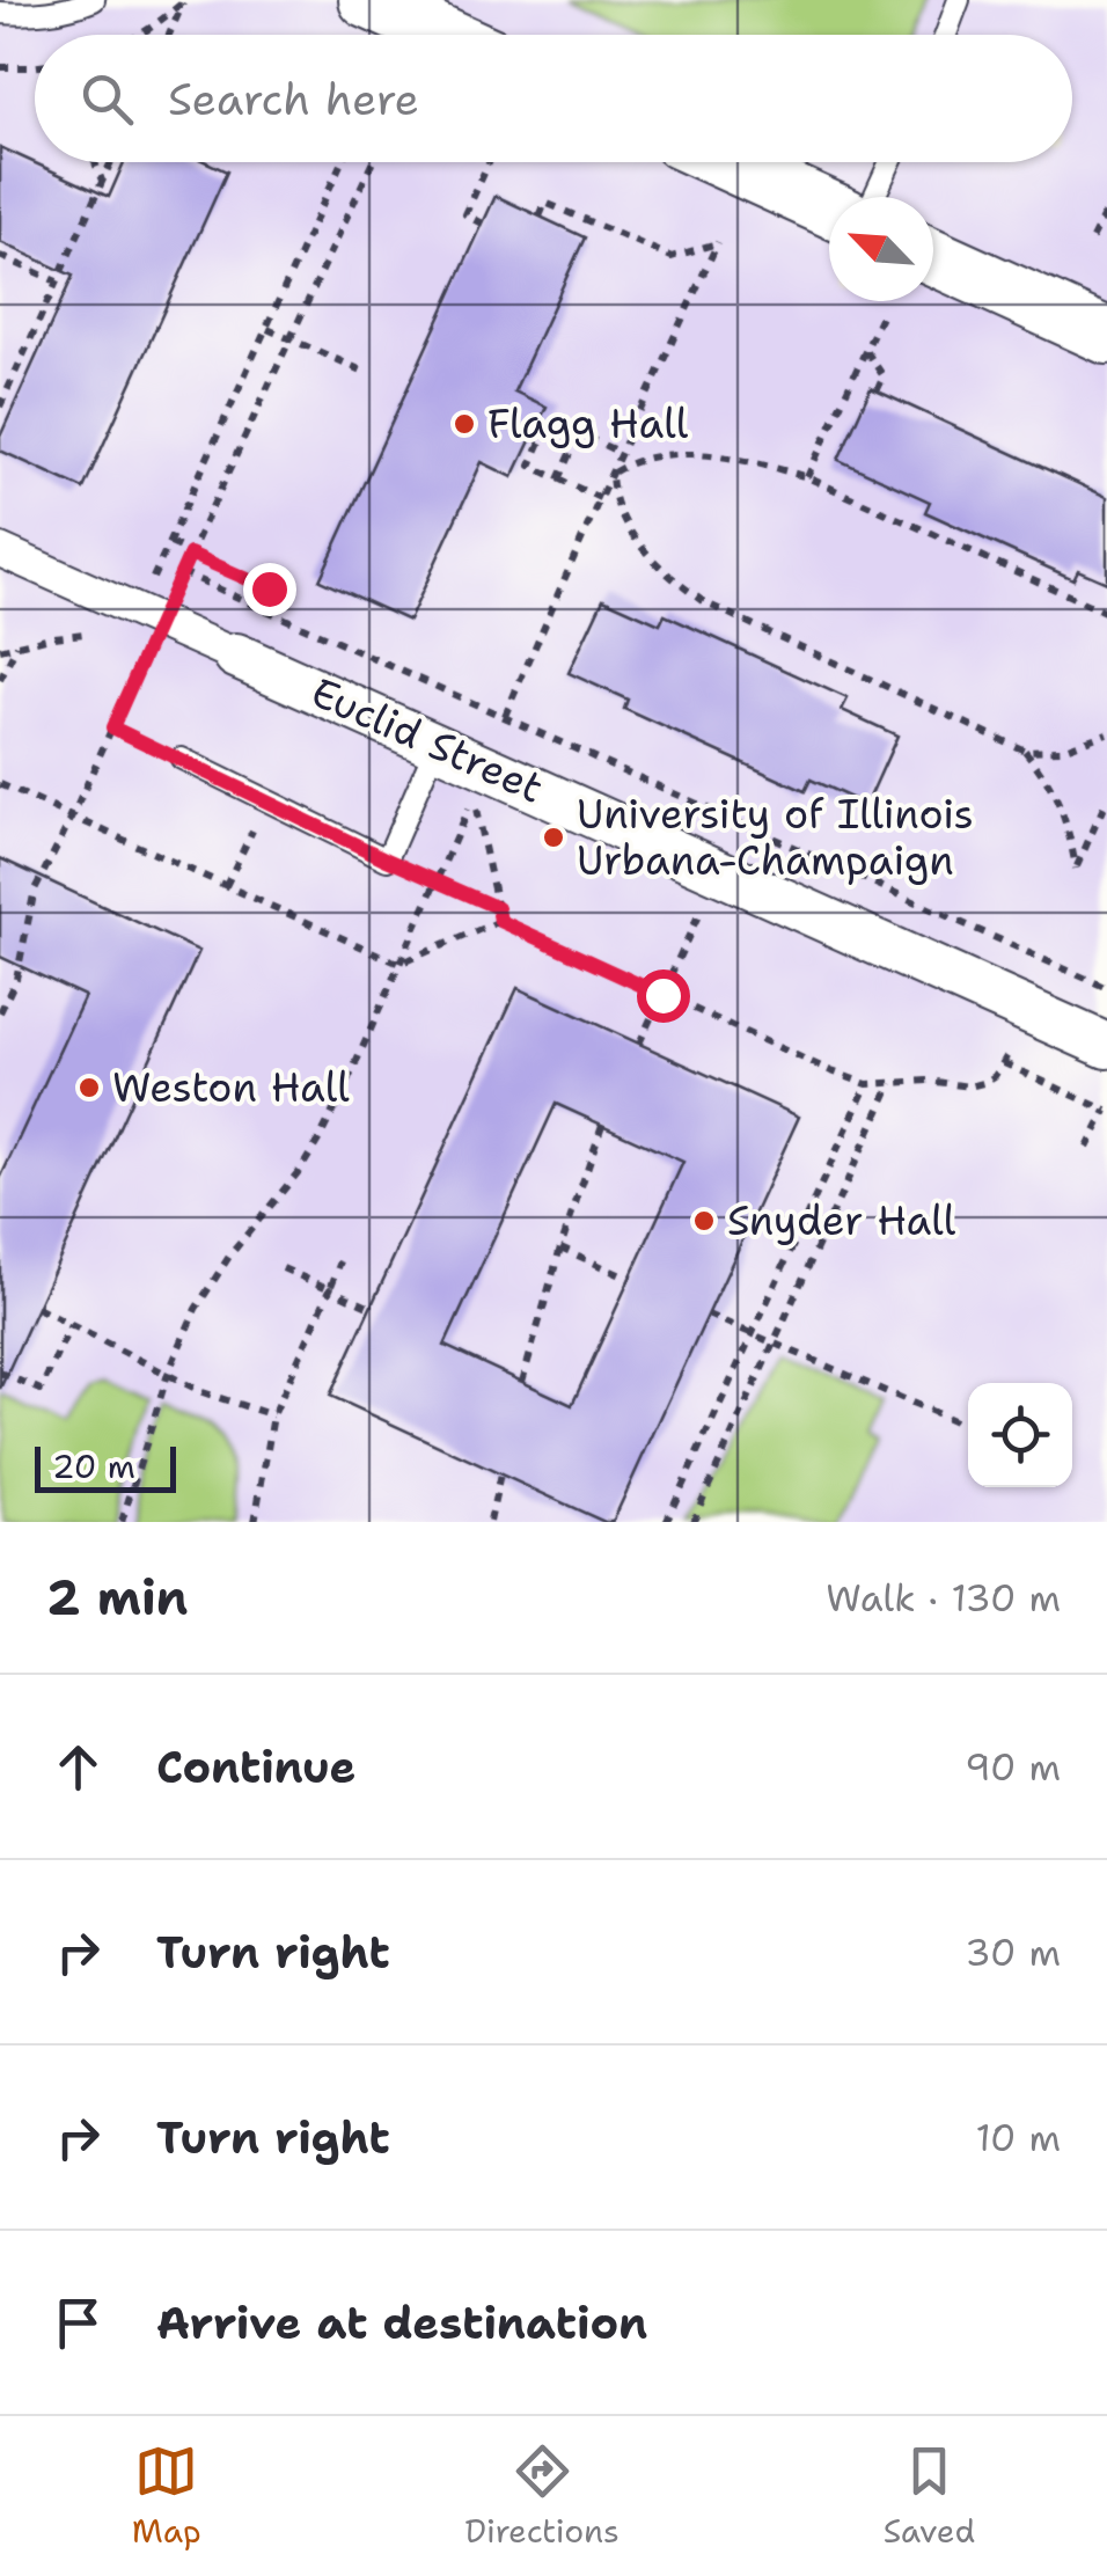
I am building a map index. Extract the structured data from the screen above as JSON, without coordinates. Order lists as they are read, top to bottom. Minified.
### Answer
{"streets":{"street":["Euclid Street"]},"places":["Flagg Hall","University of Illinois Urbana-Champaign","Weston Hall","Snyder Hall"],"scale_bar":"20 m","north":"top left","page":{"search":"Search here","scale":"20 m","heading":["2 min","Walk · 130 m"],"list":[["Continue","90 m"],["Turn right","30 m"],["Turn right","10 m"],"Arrive at destination"],"nav":["Map","Directions","Saved"]}}
